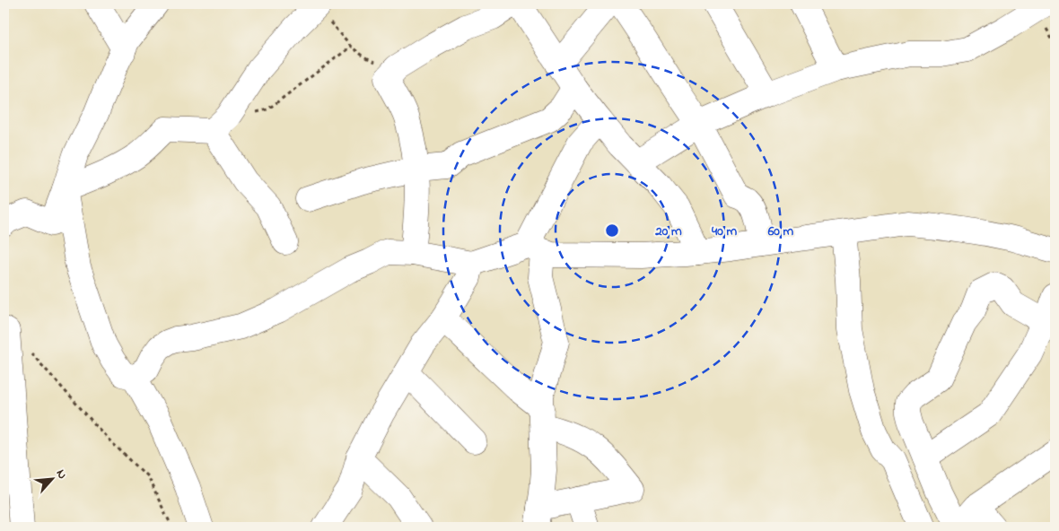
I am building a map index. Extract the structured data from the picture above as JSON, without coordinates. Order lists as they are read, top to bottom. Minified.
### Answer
{"north":"top right","rings":["20 m","40 m","60 m"]}
